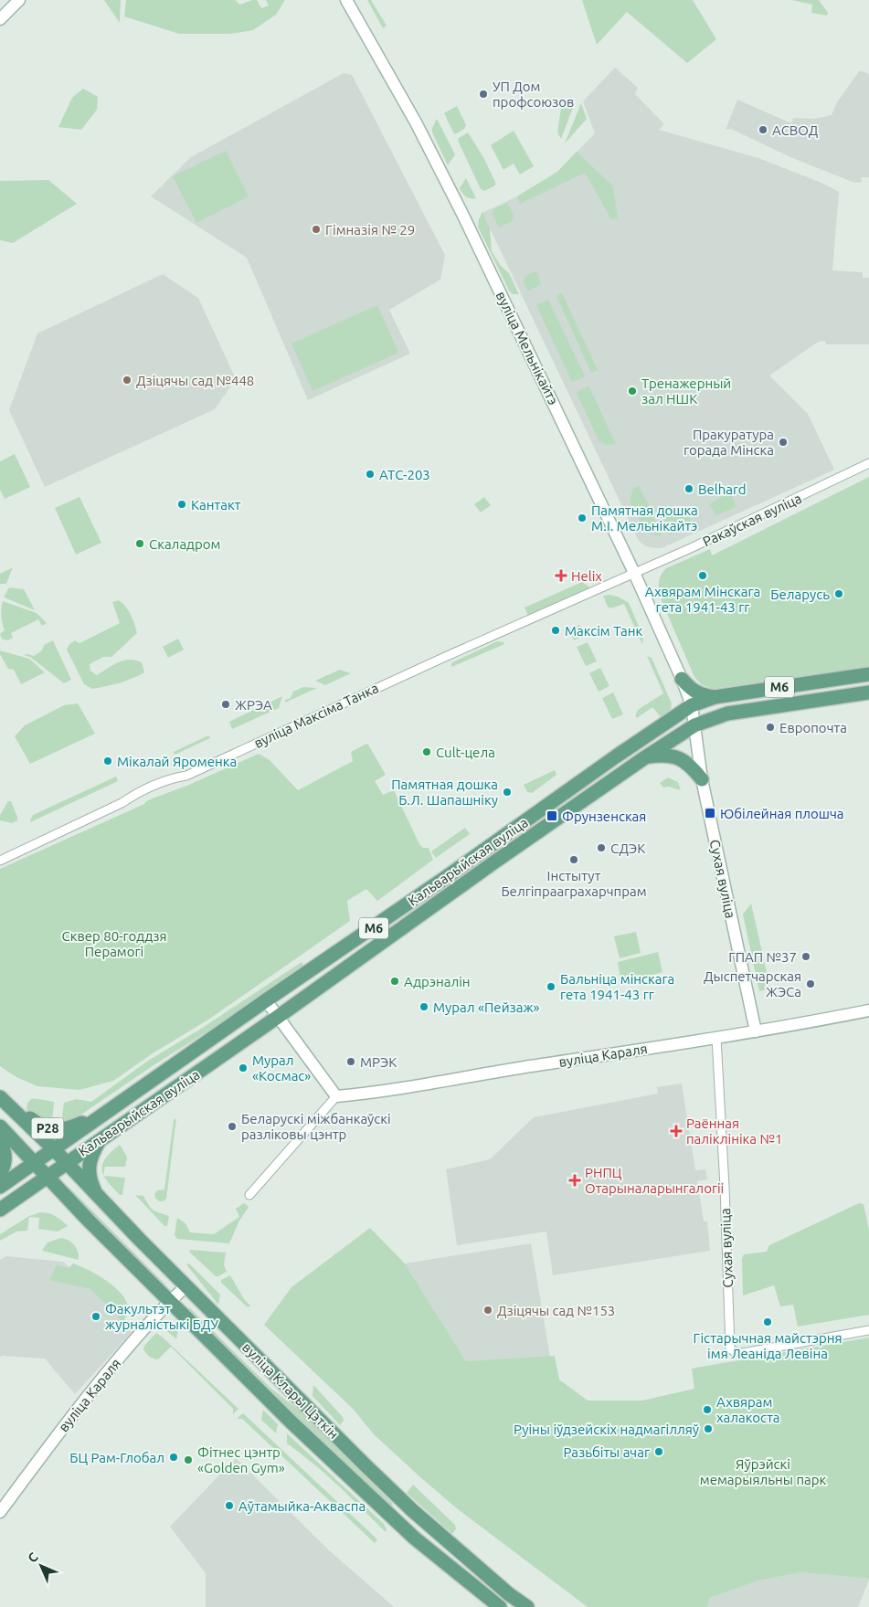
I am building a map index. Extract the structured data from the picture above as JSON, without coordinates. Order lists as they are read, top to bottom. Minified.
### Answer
{"streets":{"main road":["вуліца Мельнікайтэ","М6","Кальварыйская вуліца","Сухая вуліца","вуліца Караля","Р28","вуліца Клары Цэткін"],"street":["Ракаўская вуліца","вуліца Максіма Танка"]},"crossings":[["вуліца Мельнікайтэ","Ракаўская вуліца"],["вуліца Мельнікайтэ","М6"],["вуліца Мельнікайтэ","вуліца Максіма Танка"],["вуліца Мельнікайтэ","Кальварыйская вуліца"],["вуліца Мельнікайтэ","Сухая вуліца"],["Ракаўская вуліца","вуліца Максіма Танка"],["М6","Кальварыйская вуліца"],["М6","Сухая вуліца"],["Кальварыйская вуліца","Сухая вуліца"],["Кальварыйская вуліца","Р28"],["Кальварыйская вуліца","вуліца Клары Цэткін"],["Сухая вуліца","вуліца Караля"],["вуліца Караля","вуліца Клары Цэткін"],["Р28","вуліца Клары Цэткін"]],"parks":["Сквер 80-годдзя Перамогі","Яўрэйскі мемарыяльны парк"],"places":{"other":["УП Дом профсоюзов","АСВОД","Гімназія № 29","Дзіцячы сад №448","Тренажерный зал НШК","Пракуратура горада Мінска","АТС-203","Belhard","Кантакт","Памятная дошка М.І. Мельнікайтэ","Скаладром","Ахвярам Мінскага гета 1941-43 гг","Беларусь","Максім Танк","ЖРЭА","Европочта","Cult-цела","Мікалай Яроменка","Памятная дошка Б.Л. Шапашніку","СДЭК","Інстытут Белгіпрааграхарчпрам","ГПАП №37","Адрэналін","Дыспетчарская ЖЭСа","Бальніца мінскага гета 1941-43 гг","Мурал «Пейзаж»","МРЭК","Мурал «Космас»","Беларускі міжбанкаўскі разліковы цэнтр","Дзіцячы сад №153","Факультэт журналістыкі БДУ","Гістарычная майстэрня імя Леаніда Левіна","Ахвярам халакоста","Руіны іўдзейскіх надмагілляў","Разьбіты ачаг","БЦ Рам-Глобал","Фітнес цэнтр «Golden Gym»","Аўтамыйка-Акваспа"],"health":["Helix","Раённая паліклініка №1","РНПЦ Отарыналарынгалогіі"],"transit":["Юбілейная плошча","Фрунзенская"]},"north":"top left"}
